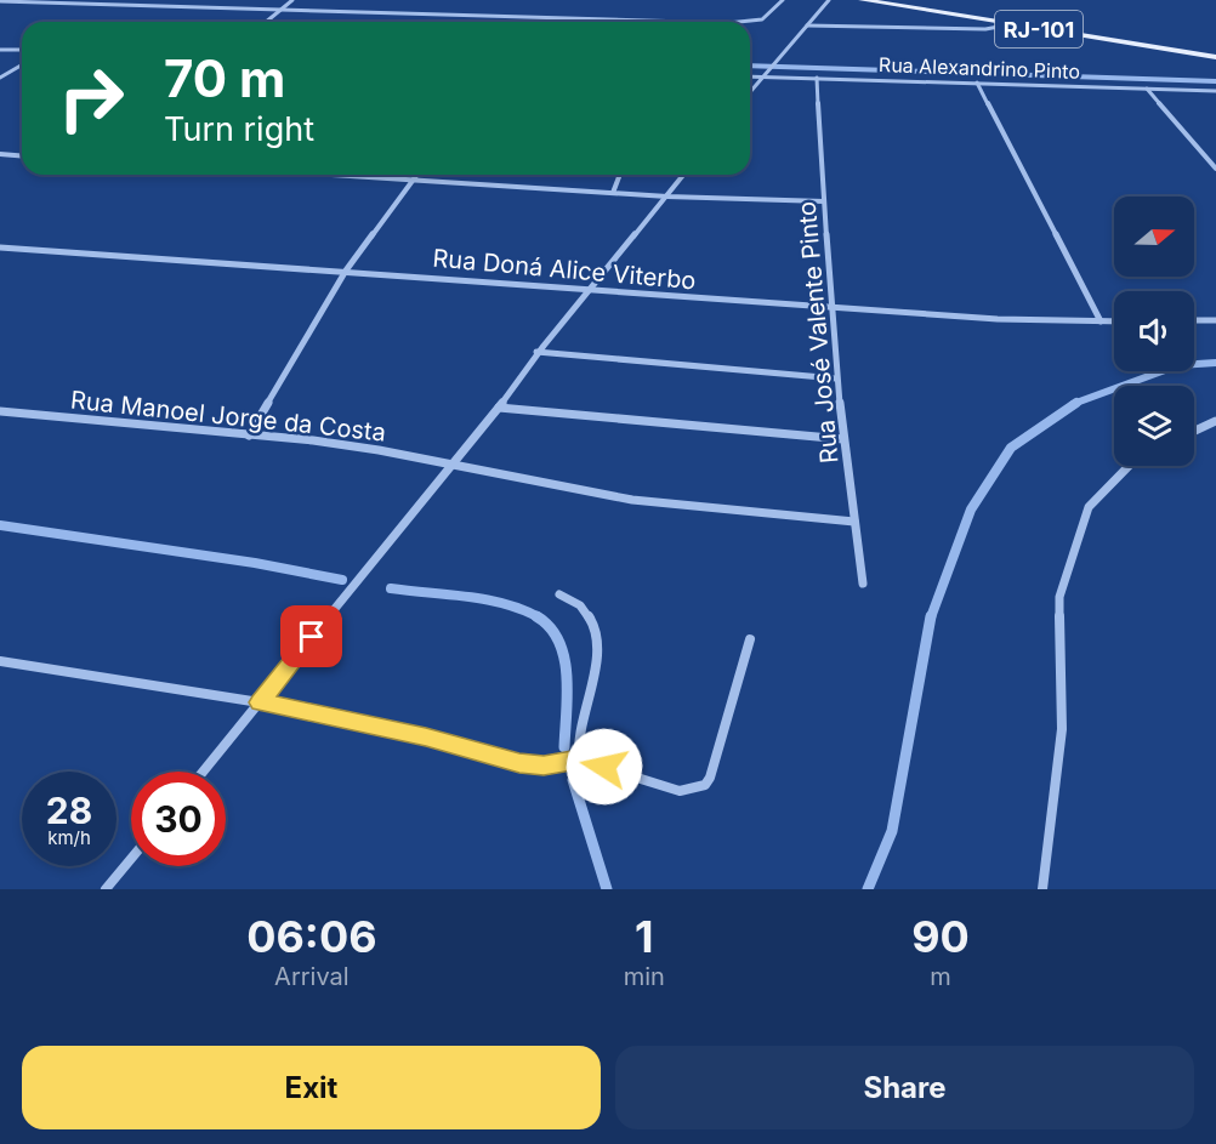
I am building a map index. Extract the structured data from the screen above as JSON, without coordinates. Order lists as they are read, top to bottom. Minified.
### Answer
{"streets":{"main road":["RJ-101"],"street":["Rua Alexandrino Pinto","Rua Doná Alice Viterbo","Rua José Valente Pinto","Rua Manoel Jorge da Costa"]},"crossings":[["Rua Alexandrino Pinto","Rua José Valente Pinto"],["Rua Doná Alice Viterbo","Rua José Valente Pinto"],["Rua José Valente Pinto","Rua Manoel Jorge da Costa"]],"north":"right","page":{"turn":["70 m","Turn right"],"speed":"28 km/h","limit":"30","eta":["06:06","Arrival","1","min","90","m"],"buttons":["Exit","Share"]}}
